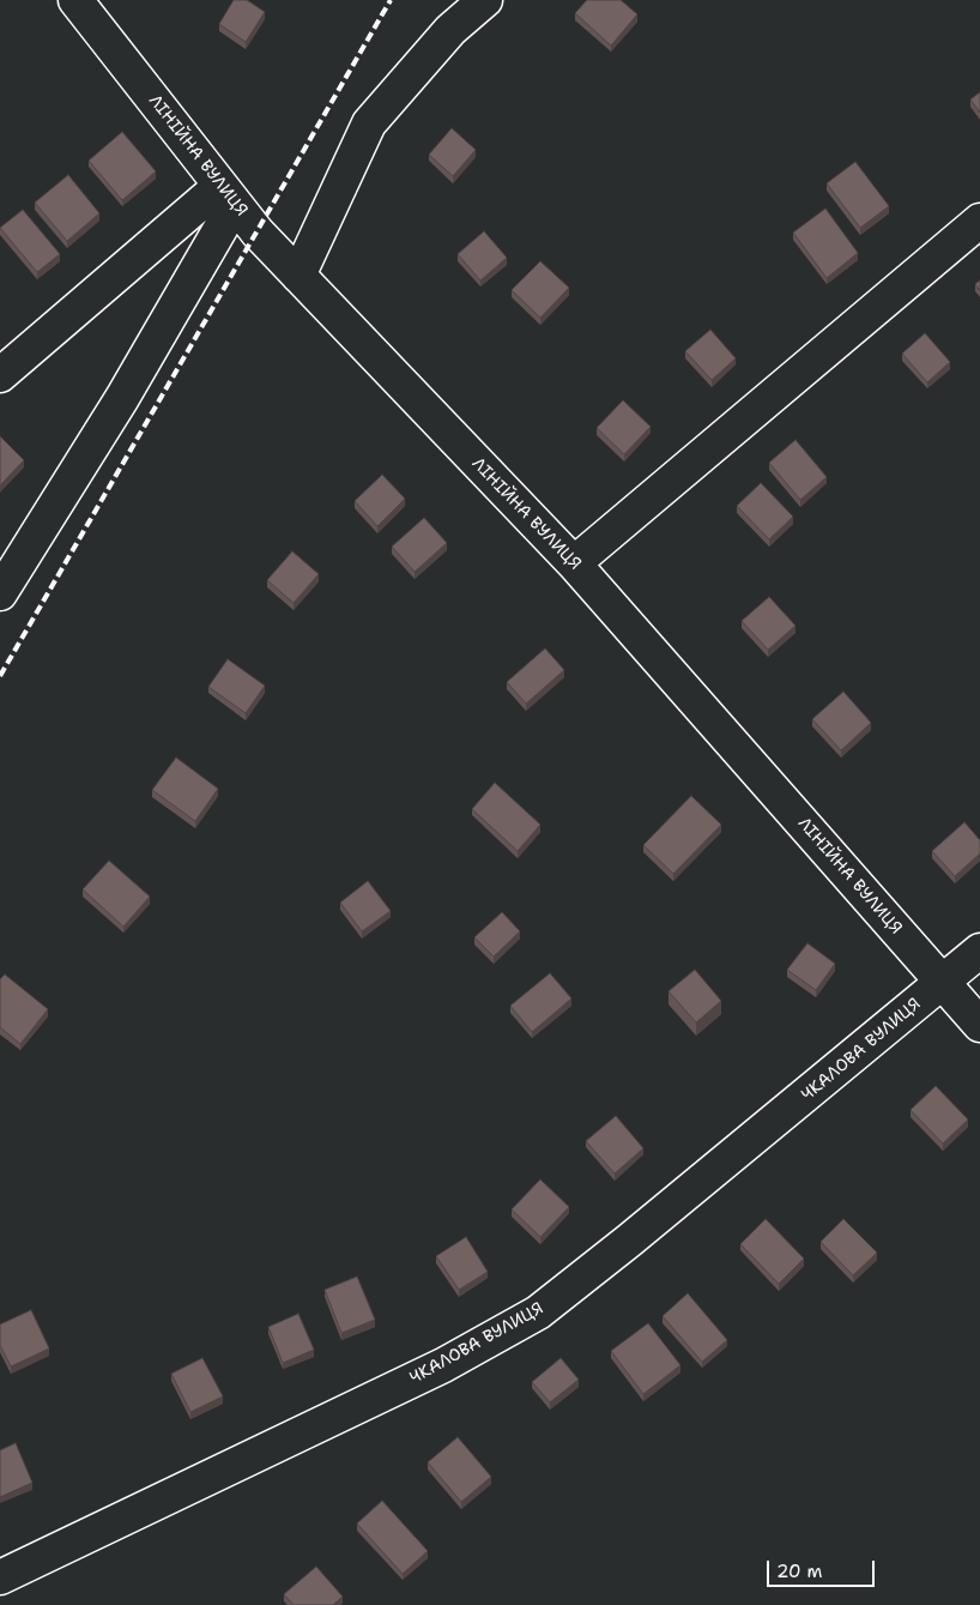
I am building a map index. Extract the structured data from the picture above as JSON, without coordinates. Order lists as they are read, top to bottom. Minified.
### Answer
{"streets":{"street":["ЛІНІЙНА ВУЛИЦЯ","ЧКАЛОВА ВУЛИЦЯ"]},"crossings":[["ЛІНІЙНА ВУЛИЦЯ","ЧКАЛОВА ВУЛИЦЯ"]],"scale_bar":"20 m"}
